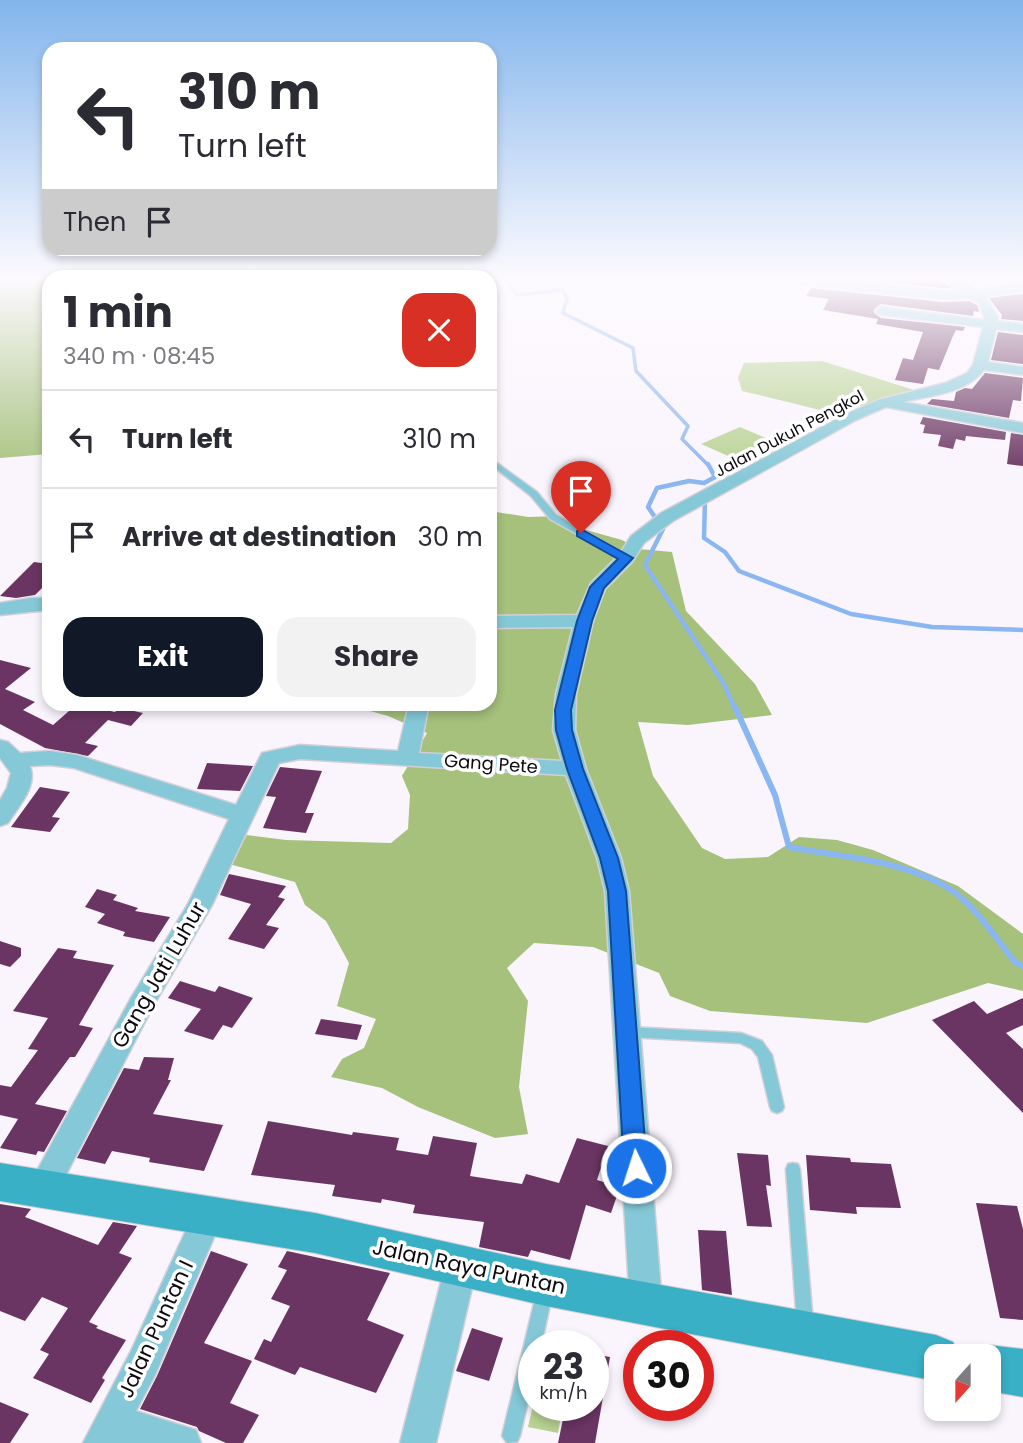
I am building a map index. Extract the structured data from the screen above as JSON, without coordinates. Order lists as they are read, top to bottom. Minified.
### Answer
{"streets":{"main road":["Jalan Raya Puntan"],"street":["Jalan Dukuh Pengkol","Gang Pete","Gang Jati Luhur","Jalan Puntan I"]},"crossings":[["Jalan Dukuh Pengkol","Gang Pete"],["Jalan Dukuh Pengkol","Jalan Raya Puntan"],["Gang Pete","Gang Jati Luhur"],["Gang Jati Luhur","Jalan Raya Puntan"],["Jalan Raya Puntan","Jalan Puntan I"]],"north":"bottom","page":{"turn":["310 m","Turn left"],"then":"Then","heading":["1 min","340 m · 08:45"],"list":[{"name":"Turn left","value":"310 m"},{"name":"Arrive at destination","value":"30 m"}],"buttons":["Exit","Share"],"speed":"23 km/h","limit":"30"}}
